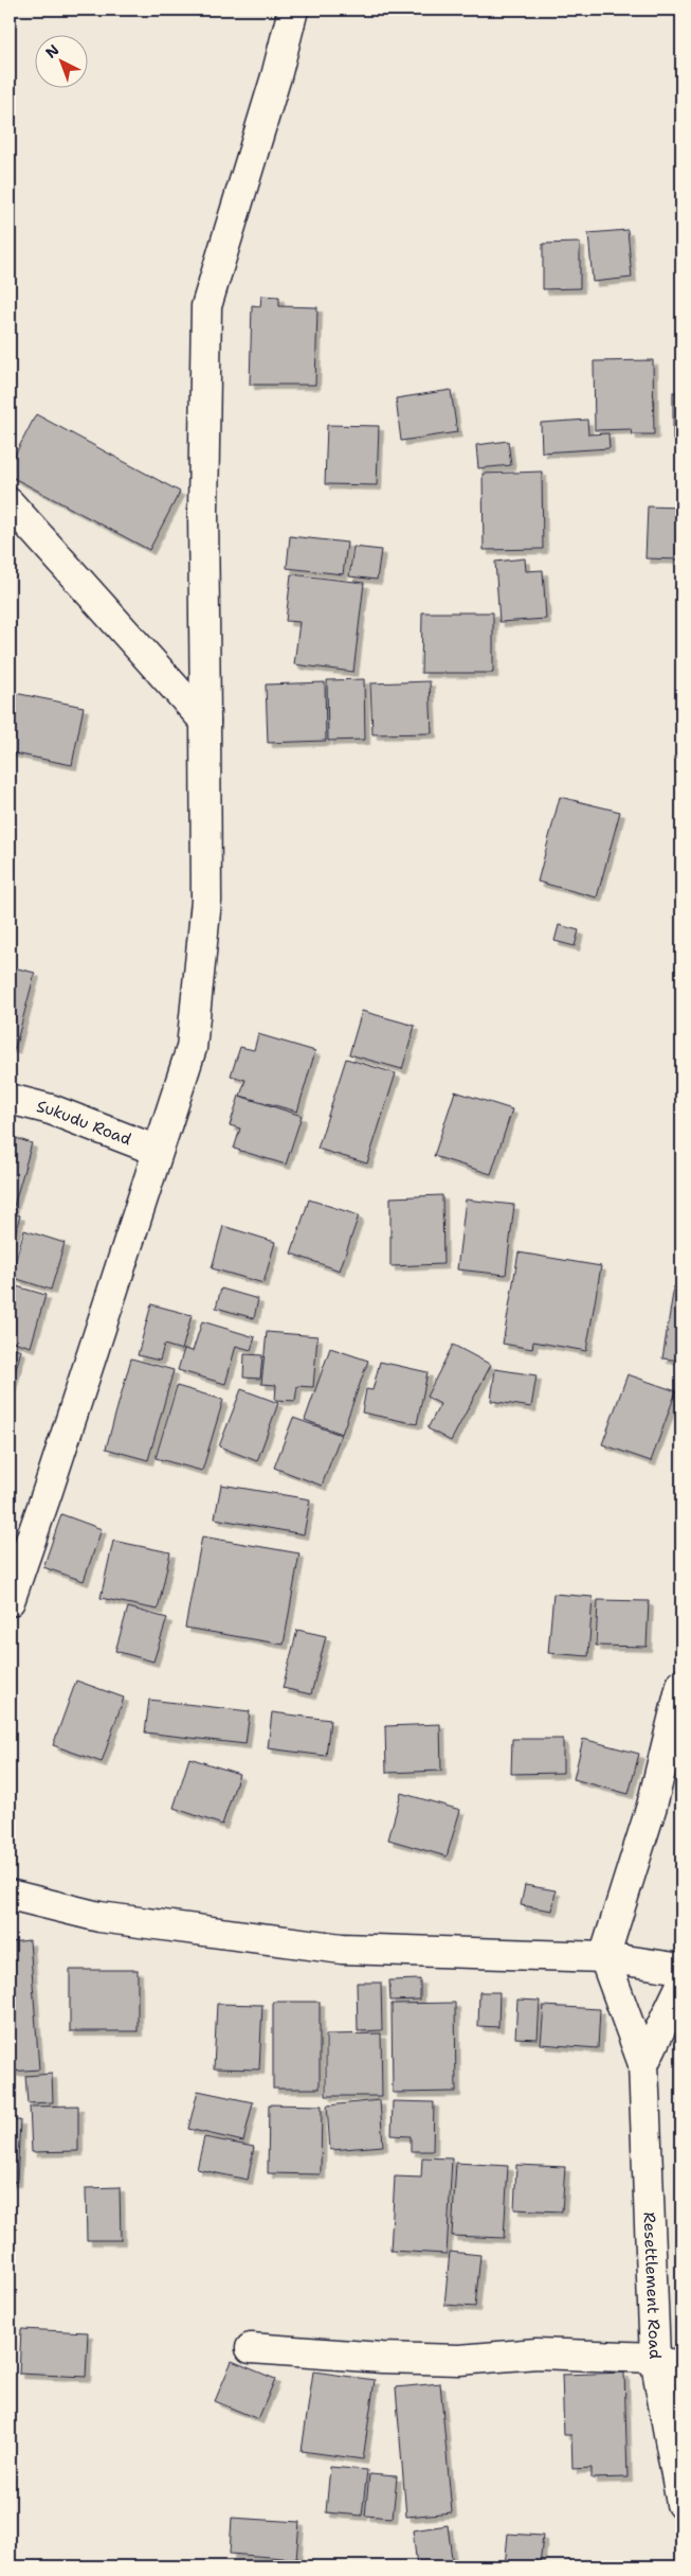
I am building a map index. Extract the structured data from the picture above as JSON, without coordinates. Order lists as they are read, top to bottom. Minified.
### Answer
{"streets":{"street":["Sukudu Road","Resettlement Road"]},"north":"top left"}
